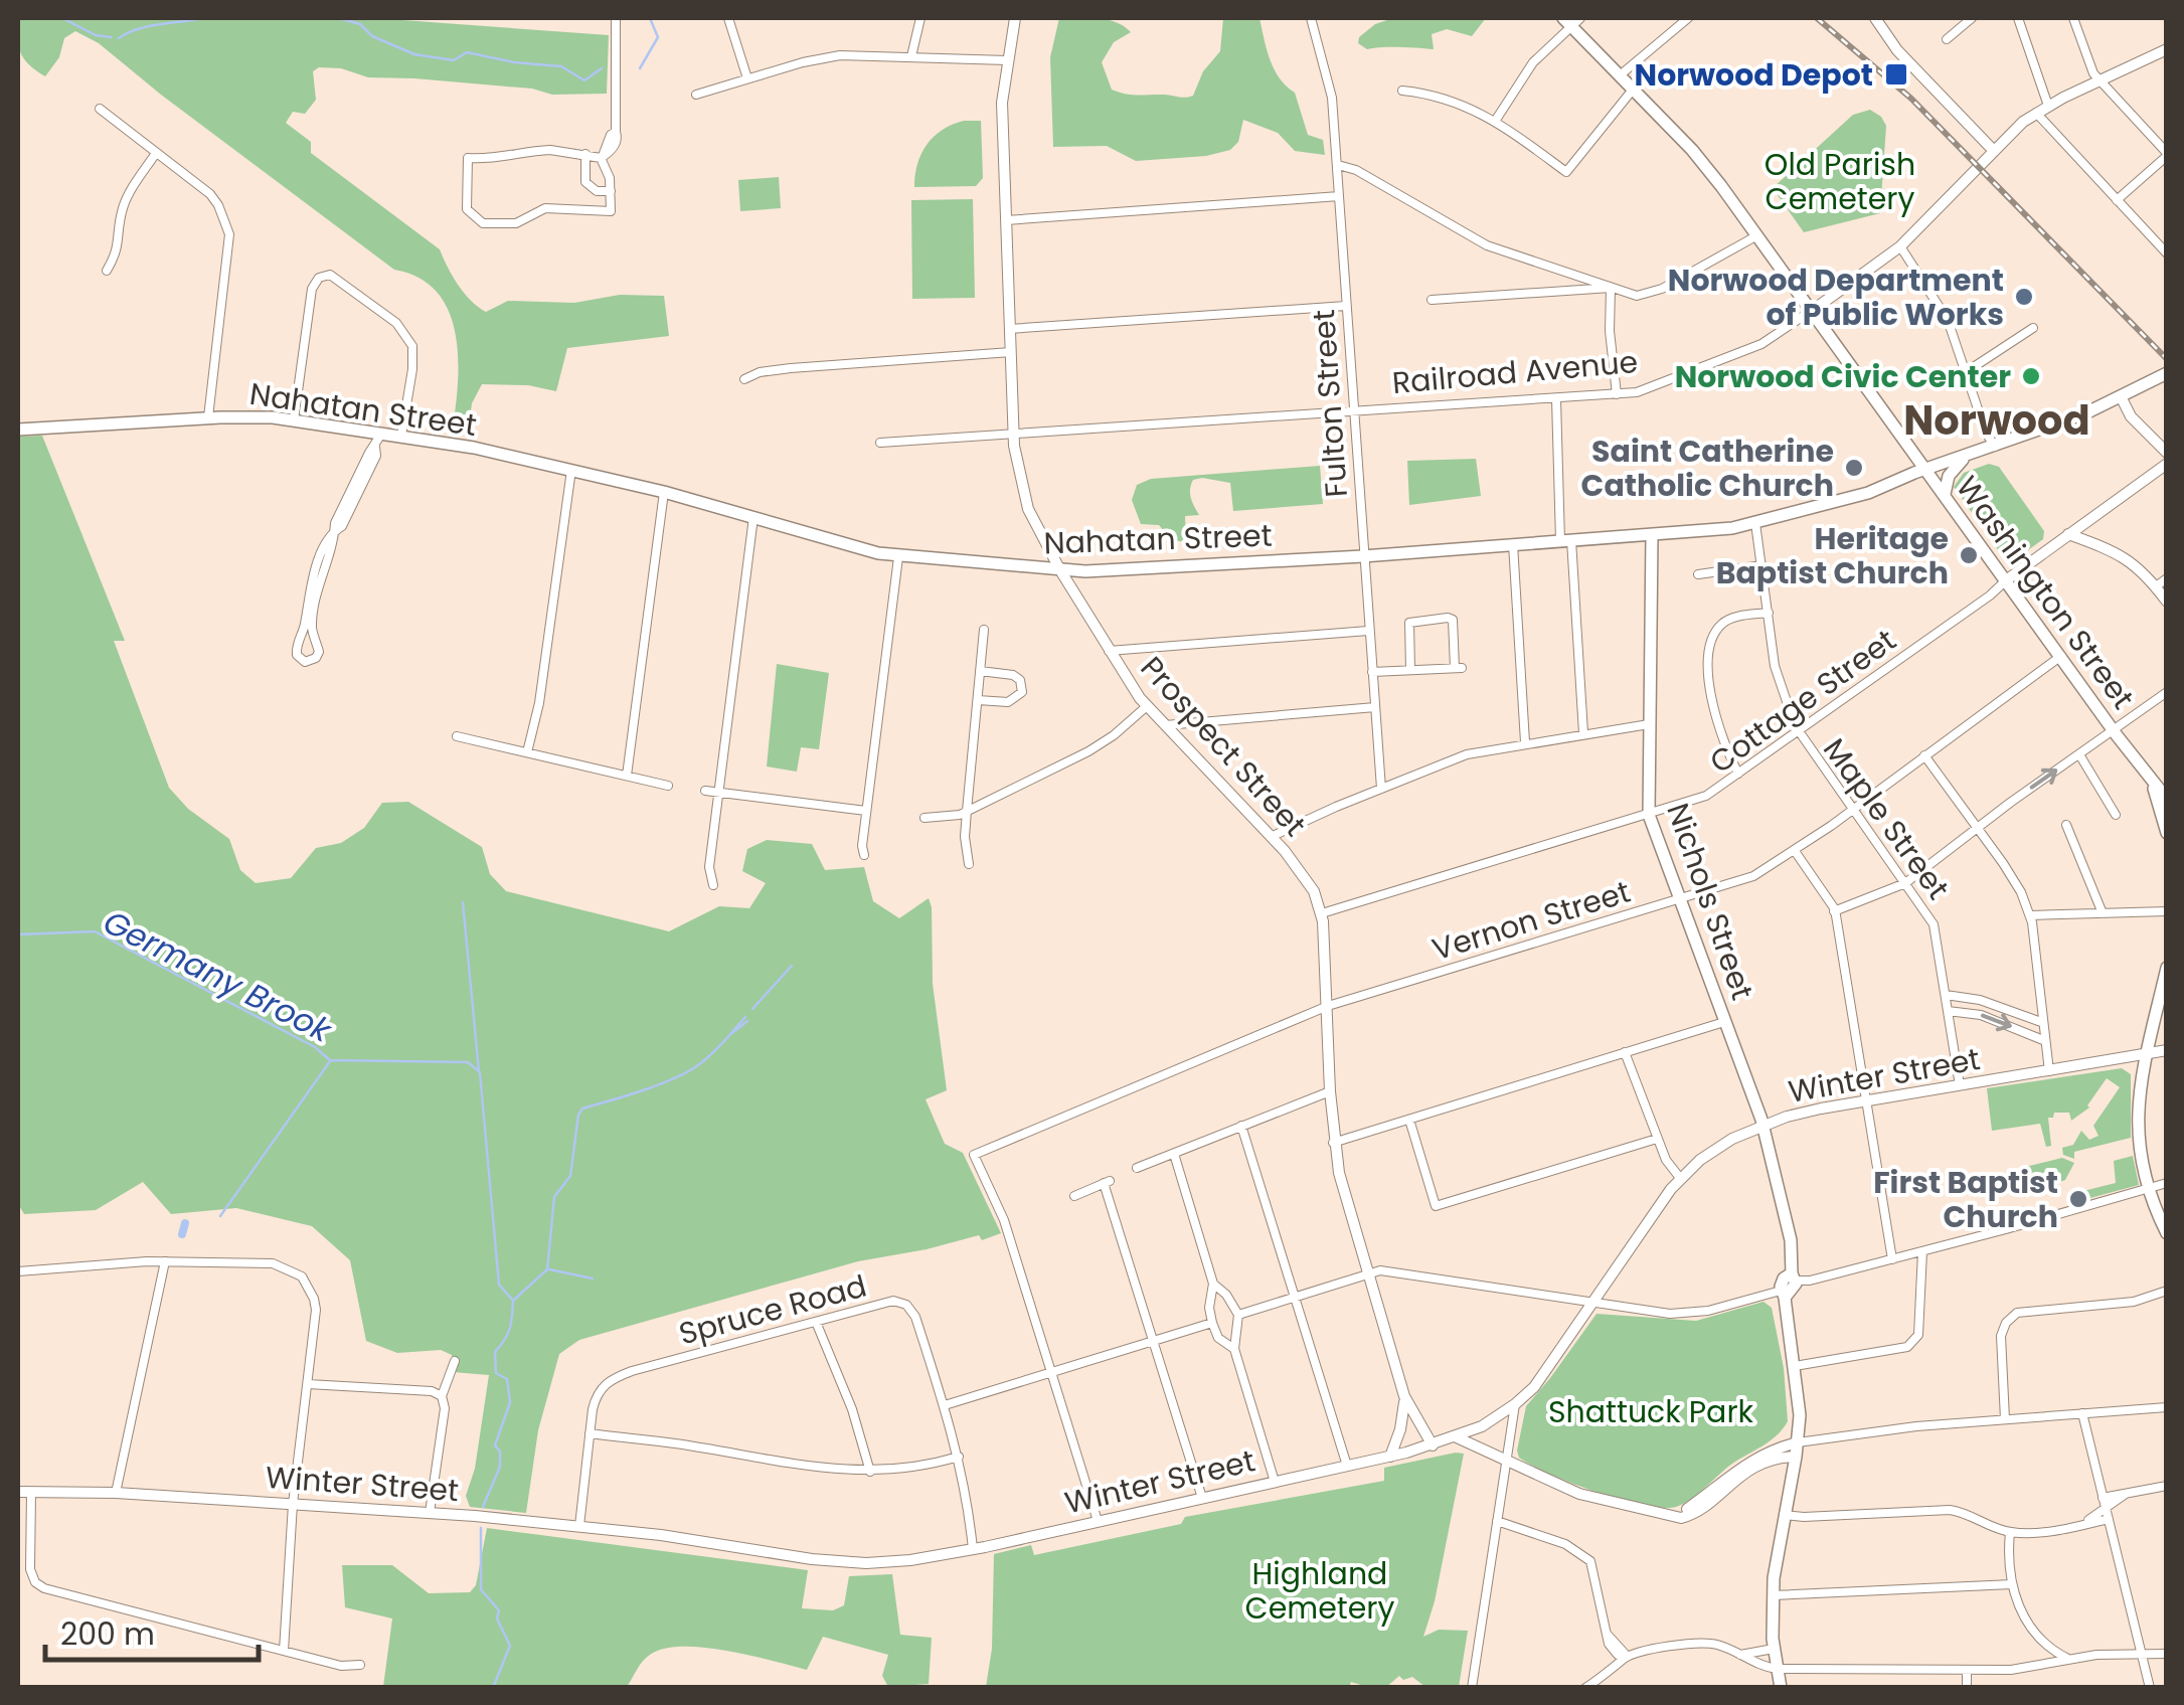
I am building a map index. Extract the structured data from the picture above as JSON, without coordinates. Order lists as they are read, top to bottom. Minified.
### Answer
{"streets":{"main road":["Nahatan Street","Washington Street","Nichols Street"],"street":["Railroad Avenue","Fulton Street","Cottage Street","Prospect Street","Maple Street","Vernon Street","Winter Street","Spruce Road"]},"crossings":[["Railroad Avenue","Fulton Street"],["Railroad Avenue","Washington Street"],["Railroad Avenue","Prospect Street"],["Fulton Street","Nahatan Street"],["Nahatan Street","Washington Street"],["Nahatan Street","Prospect Street"],["Nahatan Street","Maple Street"],["Nahatan Street","Nichols Street"],["Washington Street","Cottage Street"],["Washington Street","Vernon Street"],["Cottage Street","Prospect Street"],["Cottage Street","Maple Street"],["Cottage Street","Nichols Street"],["Prospect Street","Vernon Street"],["Prospect Street","Winter Street"],["Maple Street","Vernon Street"],["Maple Street","Winter Street"],["Nichols Street","Vernon Street"],["Nichols Street","Winter Street"],["Winter Street","Spruce Road"]],"districts":["Norwood"],"water":["Germany Brook"],"parks":["Old Parish Cemetery","Shattuck Park","Highland Cemetery"],"places":{"transit":["Norwood Depot"],"other":["Norwood Department of Public Works","Norwood Civic Center","Saint Catherine Catholic Church","Heritage Baptist Church","First Baptist Church"]},"scale_bar":"200 m"}
